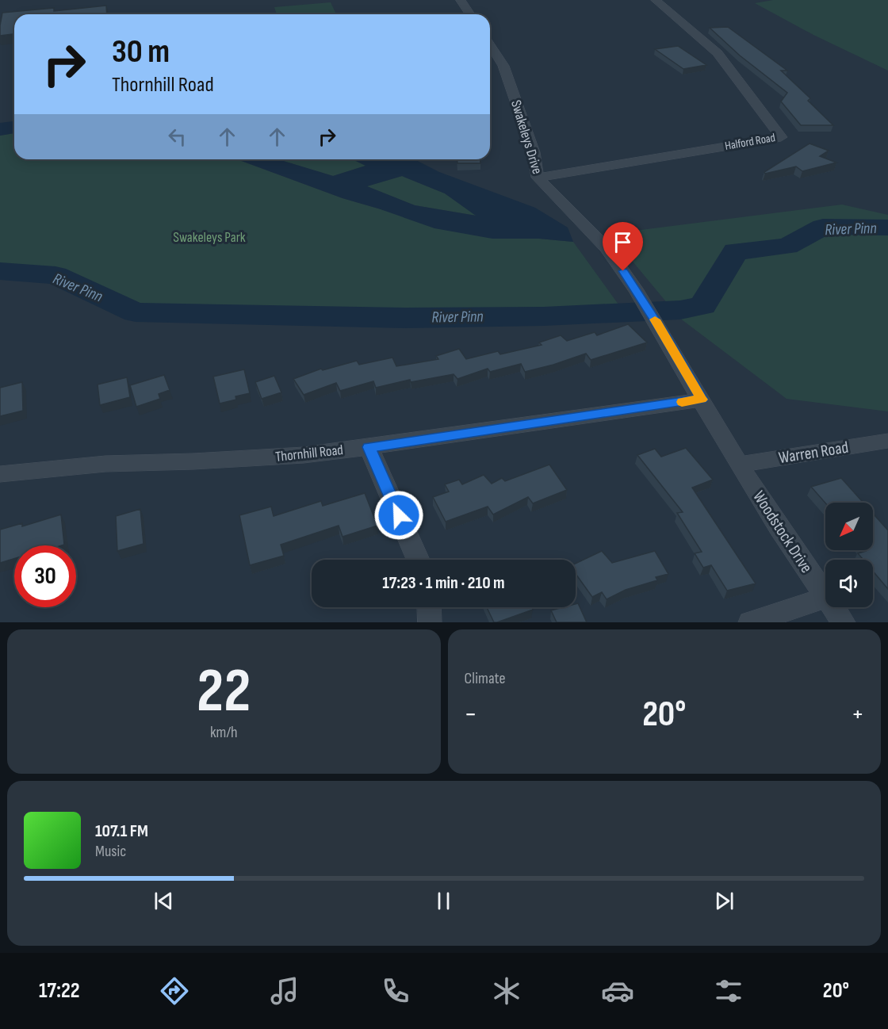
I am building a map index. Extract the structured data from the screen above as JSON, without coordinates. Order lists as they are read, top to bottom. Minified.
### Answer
{"streets":{"street":["Swakeleys Drive","Halford Road","Warren Road","Thornhill Road","Woodstock Drive"]},"crossings":[["Swakeleys Drive","Halford Road"],["Swakeleys Drive","Warren Road"],["Swakeleys Drive","Thornhill Road"],["Swakeleys Drive","Woodstock Drive"],["Warren Road","Woodstock Drive"]],"water":["River Pinn"],"parks":["Swakeleys Park"],"north":"bottom left","page":{"turn":["30 m","Thornhill Road"],"limit":"30","trip":"17:23 · 1 min · 210 m","tile":[["22","km/h"],"Climate"],"heat":["−","20°","+"],"song":["107.1 FM","Music"],"tabs":["17:22","20°"]}}
